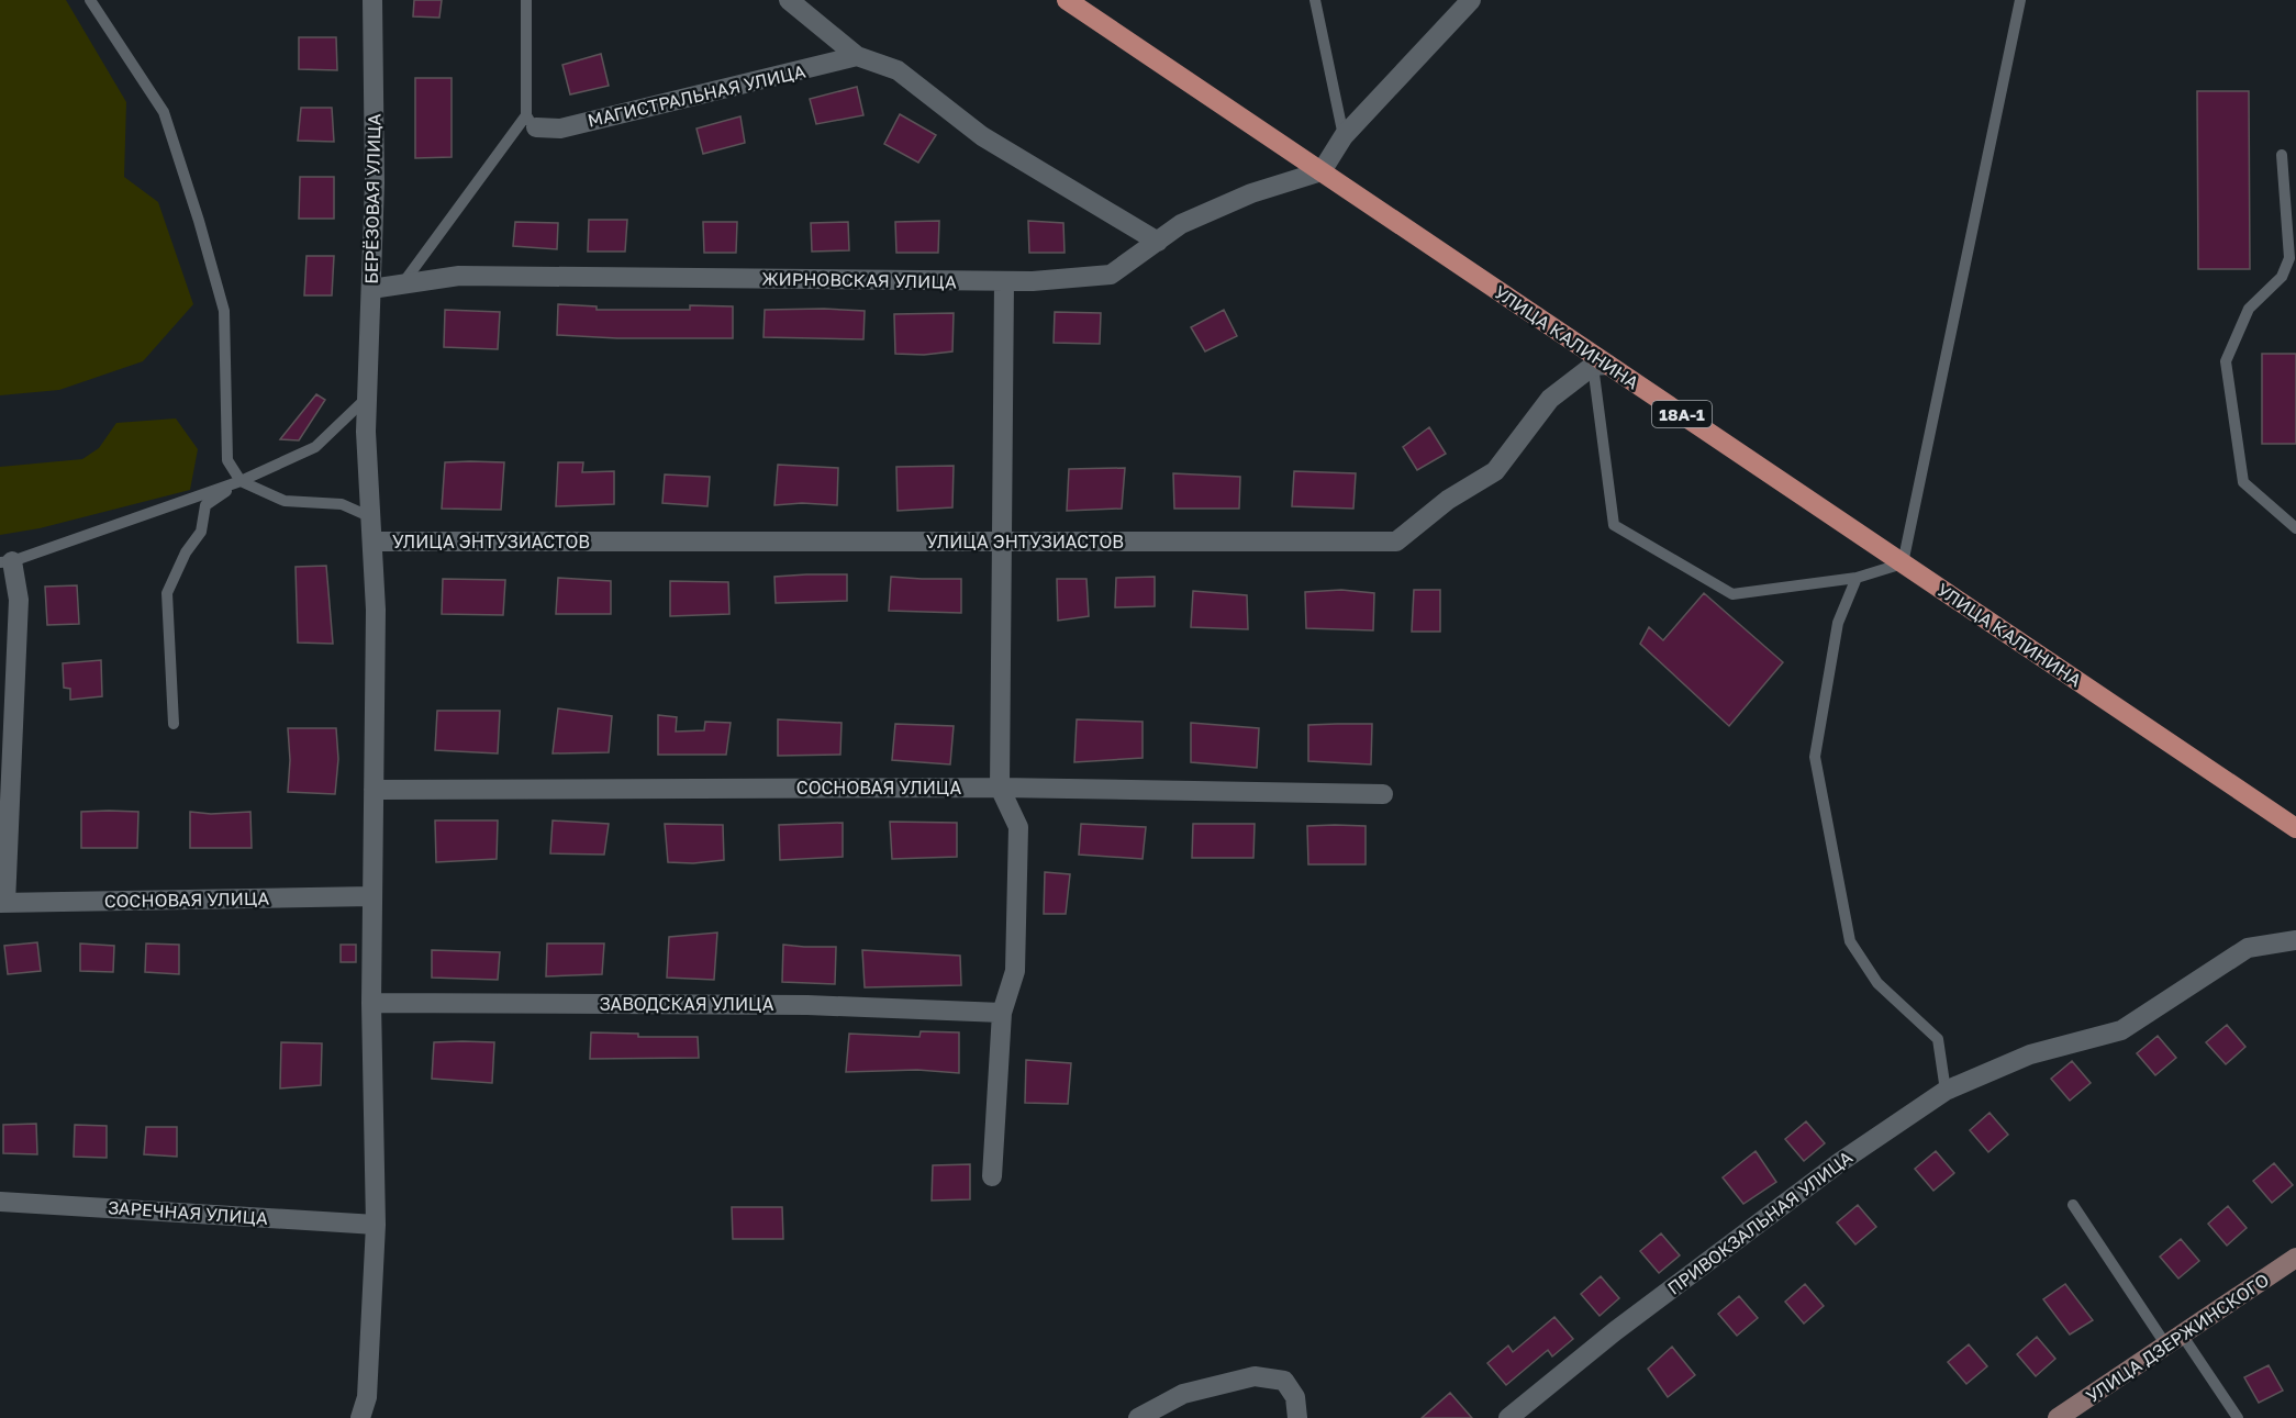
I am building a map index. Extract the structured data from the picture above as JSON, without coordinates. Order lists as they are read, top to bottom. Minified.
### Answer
{"streets":{"main road":["УЛИЦА КАЛИНИНА","18А-1"],"street":["МАГИСТРАЛЬНАЯ УЛИЦА","БЕРЁЗОВАЯ УЛИЦА","ЖИРНОВСКАЯ УЛИЦА","УЛИЦА ЭНТУЗИАСТОВ","СОСНОВАЯ УЛИЦА","ЗАВОДСКАЯ УЛИЦА","ЗАРЕЧНАЯ УЛИЦА","ПРИВОКЗАЛЬНАЯ УЛИЦА","УЛИЦА ДЗЕРЖИНСКОГО"]},"crossings":[["БЕРЁЗОВАЯ УЛИЦА","ЖИРНОВСКАЯ УЛИЦА"],["БЕРЁЗОВАЯ УЛИЦА","УЛИЦА ЭНТУЗИАСТОВ"],["БЕРЁЗОВАЯ УЛИЦА","СОСНОВАЯ УЛИЦА"],["БЕРЁЗОВАЯ УЛИЦА","ЗАВОДСКАЯ УЛИЦА"],["БЕРЁЗОВАЯ УЛИЦА","ЗАРЕЧНАЯ УЛИЦА"],["ЖИРНОВСКАЯ УЛИЦА","УЛИЦА КАЛИНИНА"],["УЛИЦА КАЛИНИНА","УЛИЦА ЭНТУЗИАСТОВ"]]}
